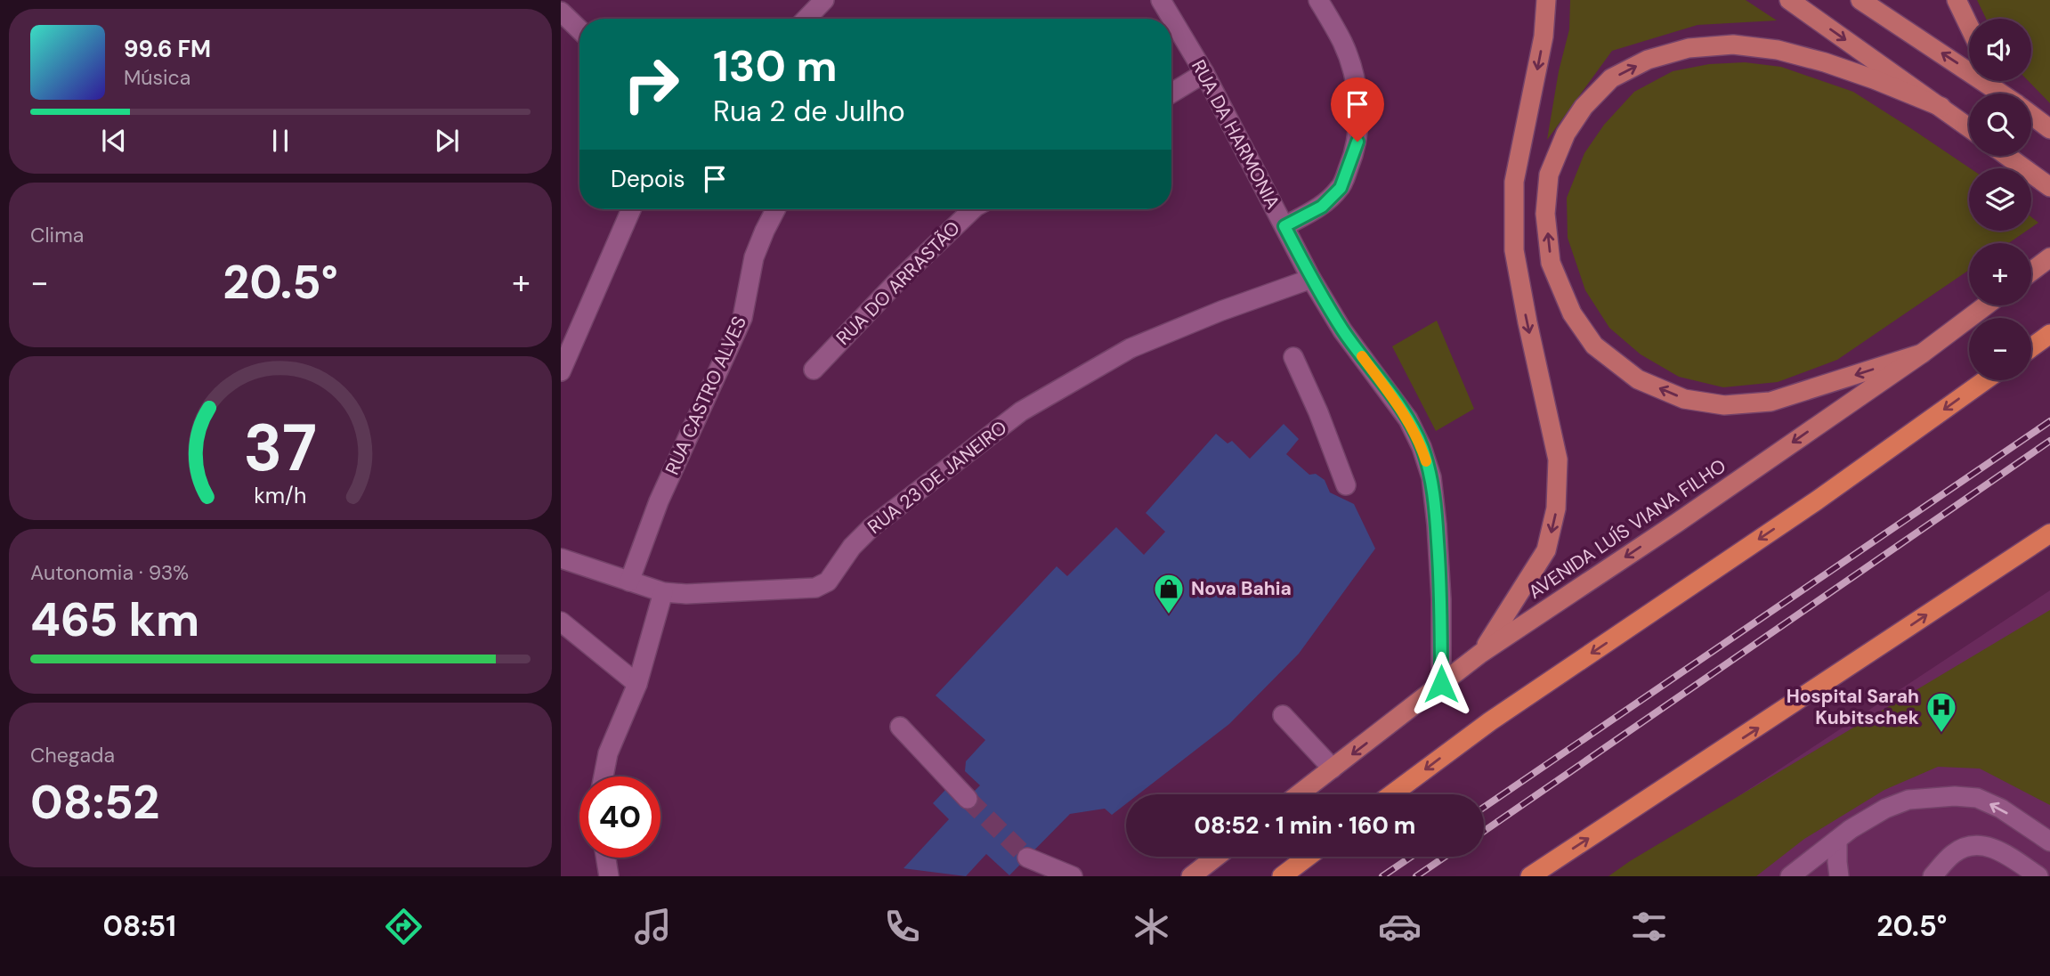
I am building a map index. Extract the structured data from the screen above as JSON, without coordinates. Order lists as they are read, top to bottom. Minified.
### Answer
{"streets":{"main road":["AVENIDA LUÍS VIANA FILHO"],"street":["RUA DA HARMONIA","RUA DO ARRASTÃO","RUA CASTRO ALVES","RUA 23 DE JANEIRO"]},"crossings":[["RUA DA HARMONIA","RUA 23 DE JANEIRO"],["RUA DA HARMONIA","AVENIDA LUÍS VIANA FILHO"],["RUA CASTRO ALVES","RUA 23 DE JANEIRO"]],"one_way":["AVENIDA LUÍS VIANA FILHO"],"places":{"shop":["Nova Bahia"],"hospital":["Hospital Sarah Kubitschek"]},"page":{"map_buttons":["+","−"],"turn":["130 m","Rua 2 de Julho"],"song":["99.6 FM","Música"],"then":"Depois","tile":["Clima",["Autonomia · 93%","465 km"],["Chegada","08:52"]],"heat":["−","20.5°","+"],"limit":"40","trip":"08:52 · 1 min · 160 m","tabs":["08:51","20.5°"],"gauge":["37","km/h"]}}
